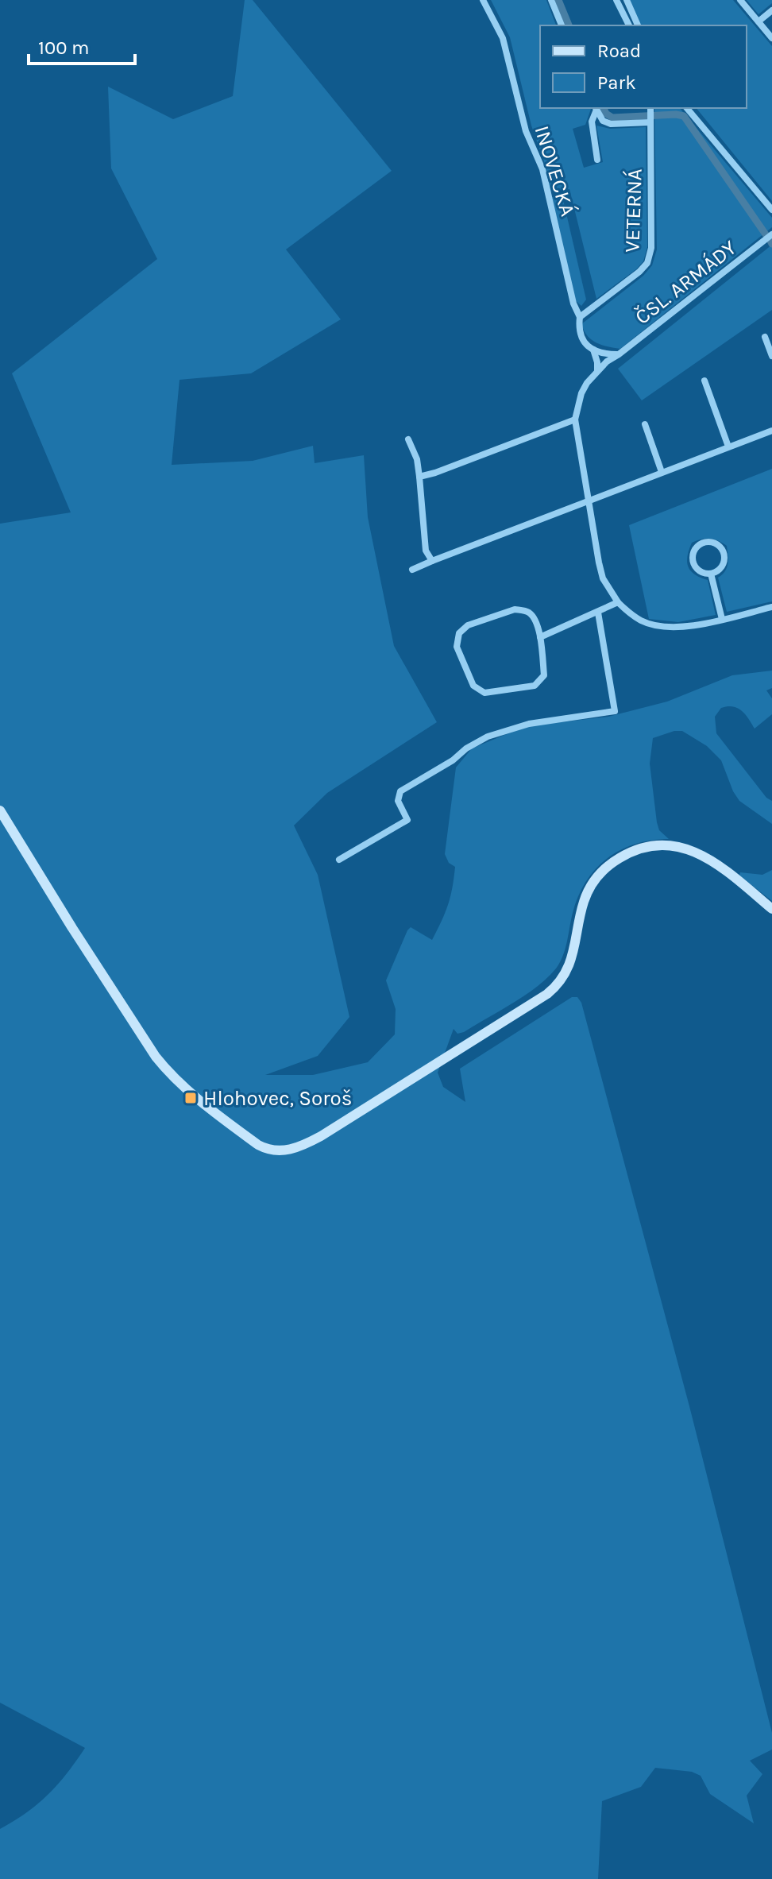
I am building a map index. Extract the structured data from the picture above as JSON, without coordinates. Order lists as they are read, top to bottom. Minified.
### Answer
{"streets":{"street":["INOVECKÁ","VETERNÁ","ČSL. ARMÁDY"]},"crossings":[["INOVECKÁ","VETERNÁ"]],"places":{"transit":["Hlohovec, Soroš"]},"legend":["Road","Park"],"scale_bar":"100 m"}
